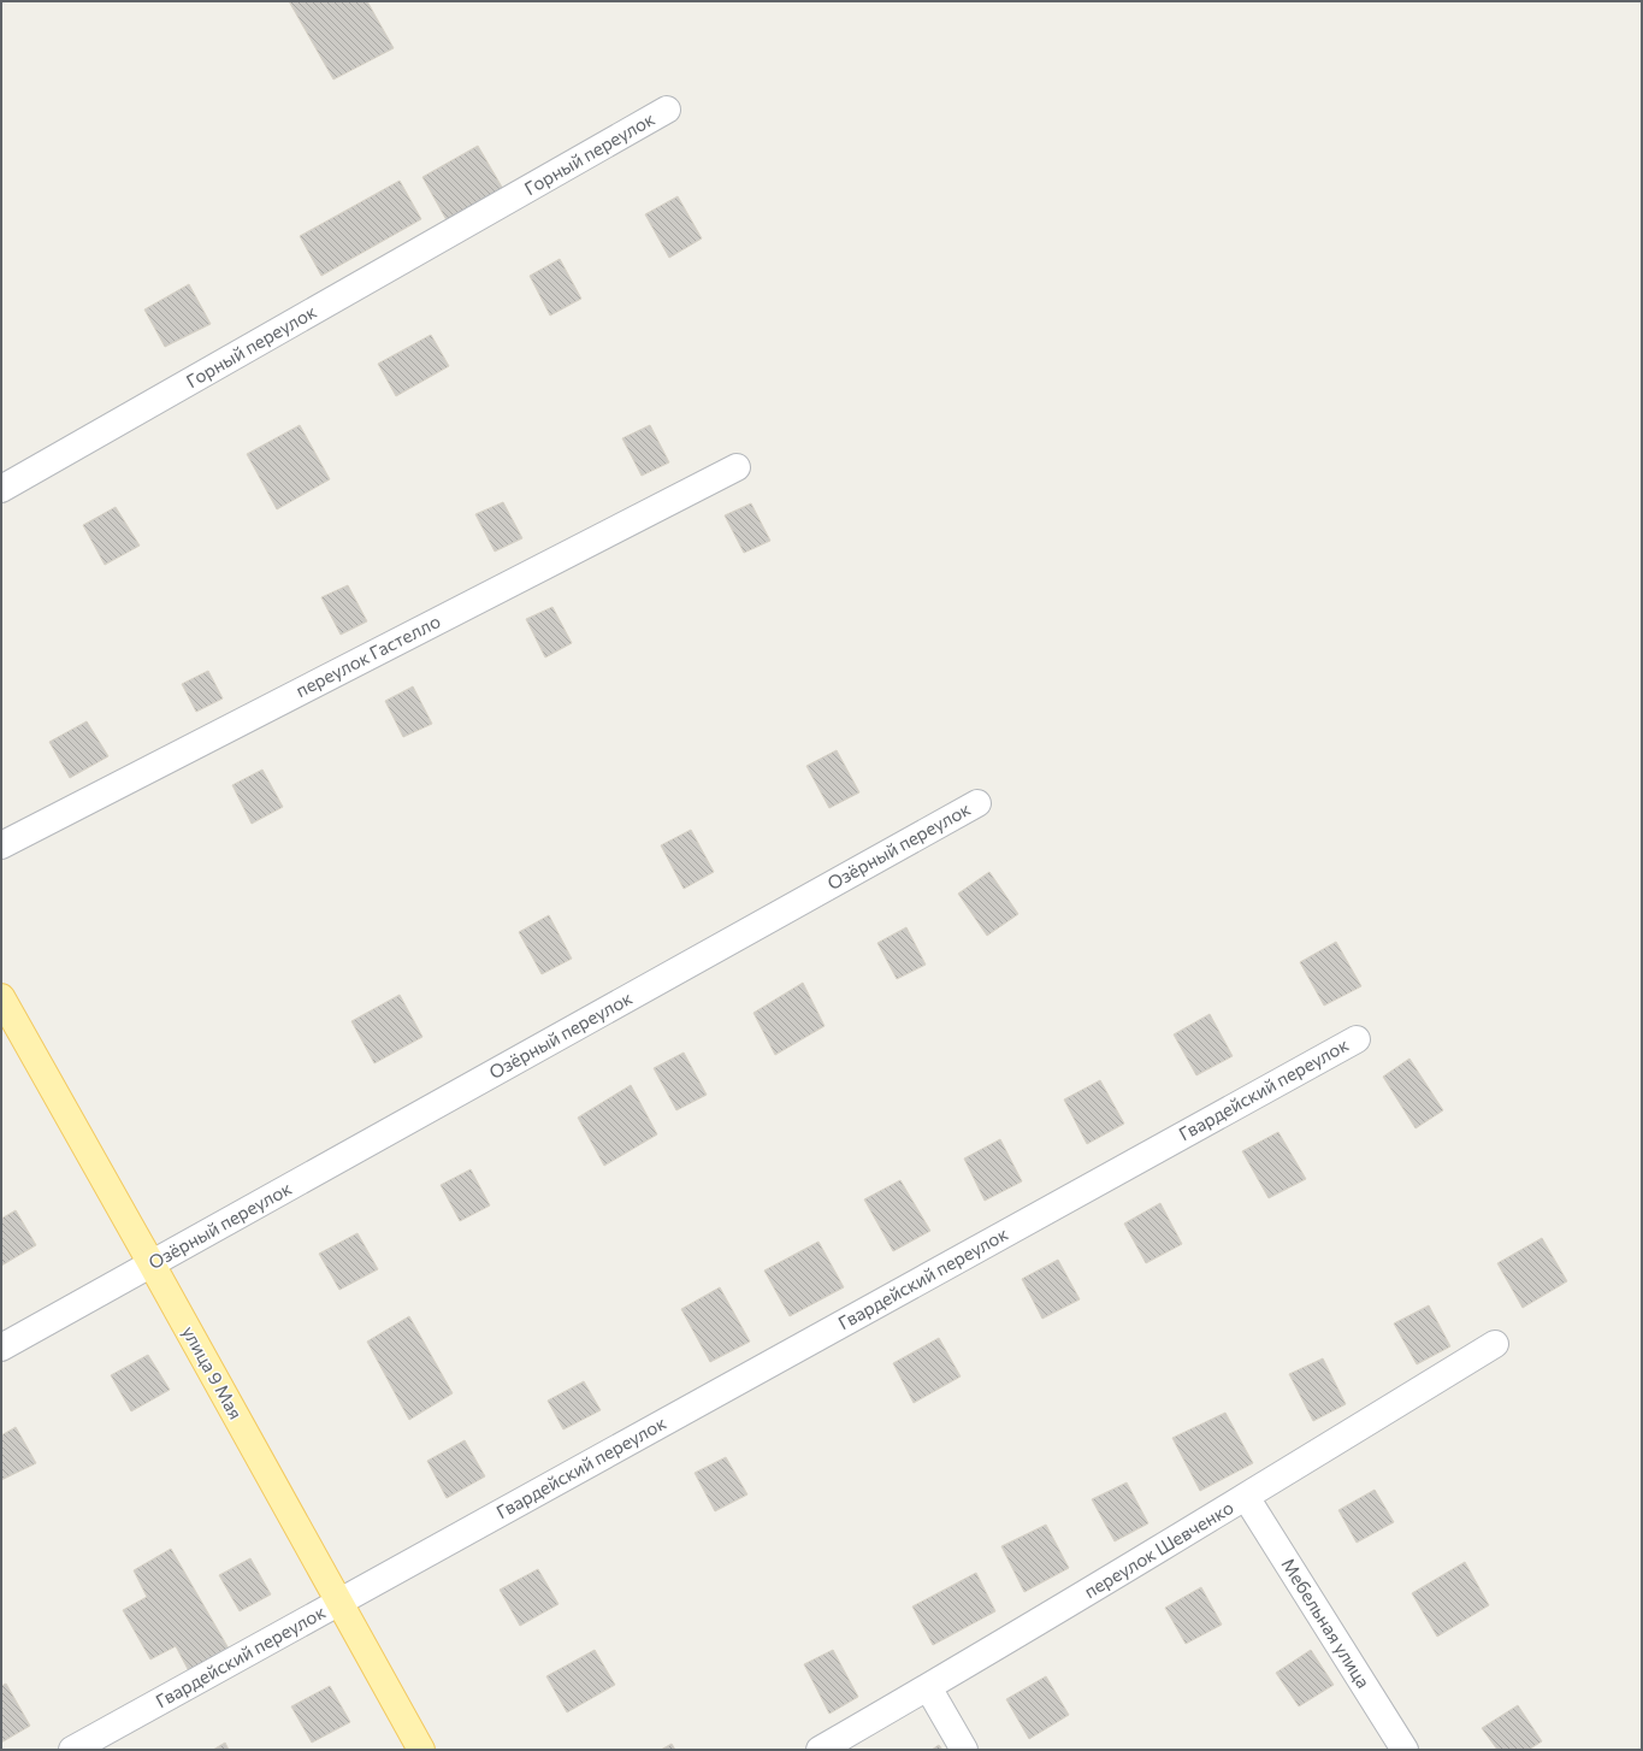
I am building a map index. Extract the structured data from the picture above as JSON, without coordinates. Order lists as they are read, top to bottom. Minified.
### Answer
{"streets":{"main road":["улица 9 Мая"],"street":["Горный переулок","переулок Гастелло","Озёрный переулок","Гвардейский переулок","переулок Шевченко","Мебельная улица"]},"crossings":[["Озёрный переулок","улица 9 Мая"],["Гвардейский переулок","улица 9 Мая"],["переулок Шевченко","Мебельная улица"]]}
